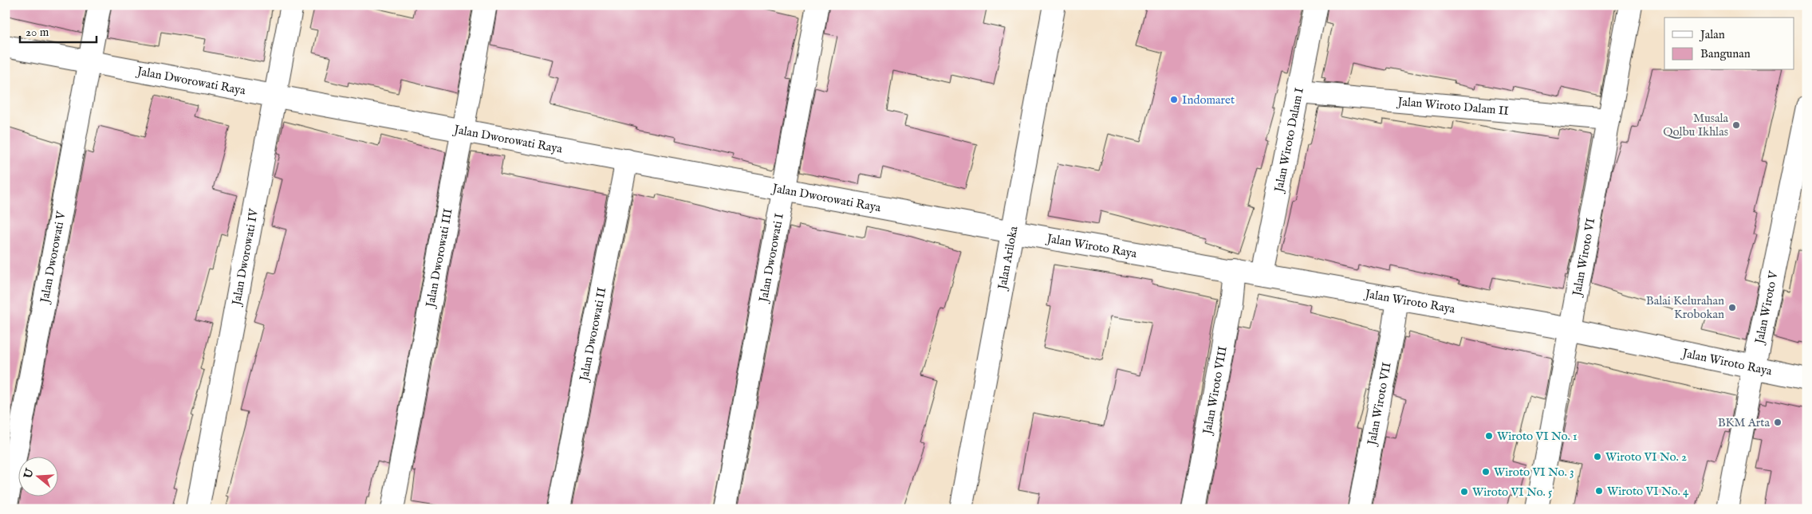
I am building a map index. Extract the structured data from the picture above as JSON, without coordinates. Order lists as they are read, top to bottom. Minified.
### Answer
{"streets":{"street":["Jalan Dworowati Raya","Jalan Wiroto Dalam II","Jalan Wiroto Dalam I","Jalan Wiroto Raya","Jalan Dworowati V","Jalan Dworowati I","Jalan Dworowati IV","Jalan Dworowati III","Jalan Ariloka","Jalan Wiroto VI","Jalan Wiroto V","Jalan Dworowati II","Jalan Wiroto VIII","Jalan Wiroto VII"]},"crossings":[["Jalan Dworowati Raya","Jalan Wiroto Raya"],["Jalan Dworowati Raya","Jalan Dworowati V"],["Jalan Dworowati Raya","Jalan Dworowati I"],["Jalan Dworowati Raya","Jalan Dworowati IV"],["Jalan Dworowati Raya","Jalan Dworowati III"],["Jalan Dworowati Raya","Jalan Ariloka"],["Jalan Dworowati Raya","Jalan Dworowati II"],["Jalan Wiroto Dalam II","Jalan Wiroto Dalam I"],["Jalan Wiroto Dalam II","Jalan Wiroto VI"],["Jalan Wiroto Dalam I","Jalan Wiroto Raya"],["Jalan Wiroto Raya","Jalan Ariloka"],["Jalan Wiroto Raya","Jalan Wiroto VI"],["Jalan Wiroto Raya","Jalan Wiroto V"],["Jalan Wiroto Raya","Jalan Wiroto VIII"],["Jalan Wiroto Raya","Jalan Wiroto VII"]],"places":["Indomaret","Musala Qolbu Ikhlas","Balai Kelurahan Krobokan","BKM Arta","Wiroto VI No. 1","Wiroto VI No. 2","Wiroto VI No. 3","Wiroto VI No. 4","Wiroto VI No. 5"],"legend":["Jalan","Bangunan"],"scale_bar":"20 m","north":"left"}
